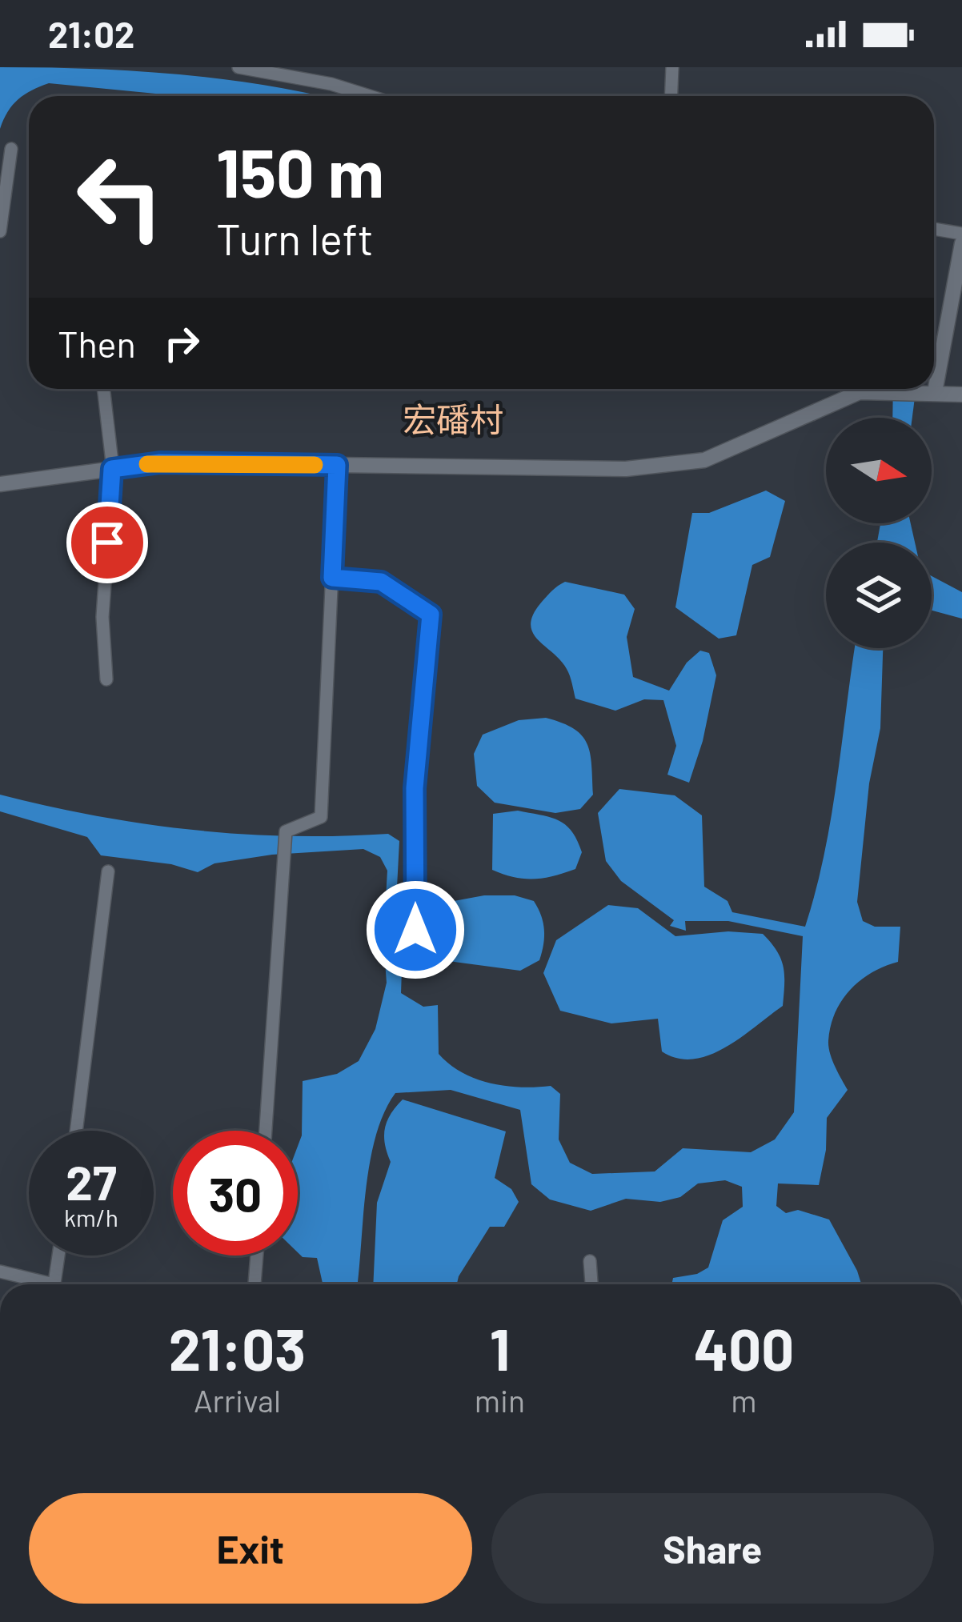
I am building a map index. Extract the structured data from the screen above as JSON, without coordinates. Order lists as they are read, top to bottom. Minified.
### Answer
{"districts":["宏磻村"],"north":"right","page":{"status":"21:02","turn":["150 m","Turn left"],"then":"Then","speed":"27 km/h","limit":"30","eta":["21:03","Arrival","1","min","400","m"],"buttons":["Exit","Share"]}}
